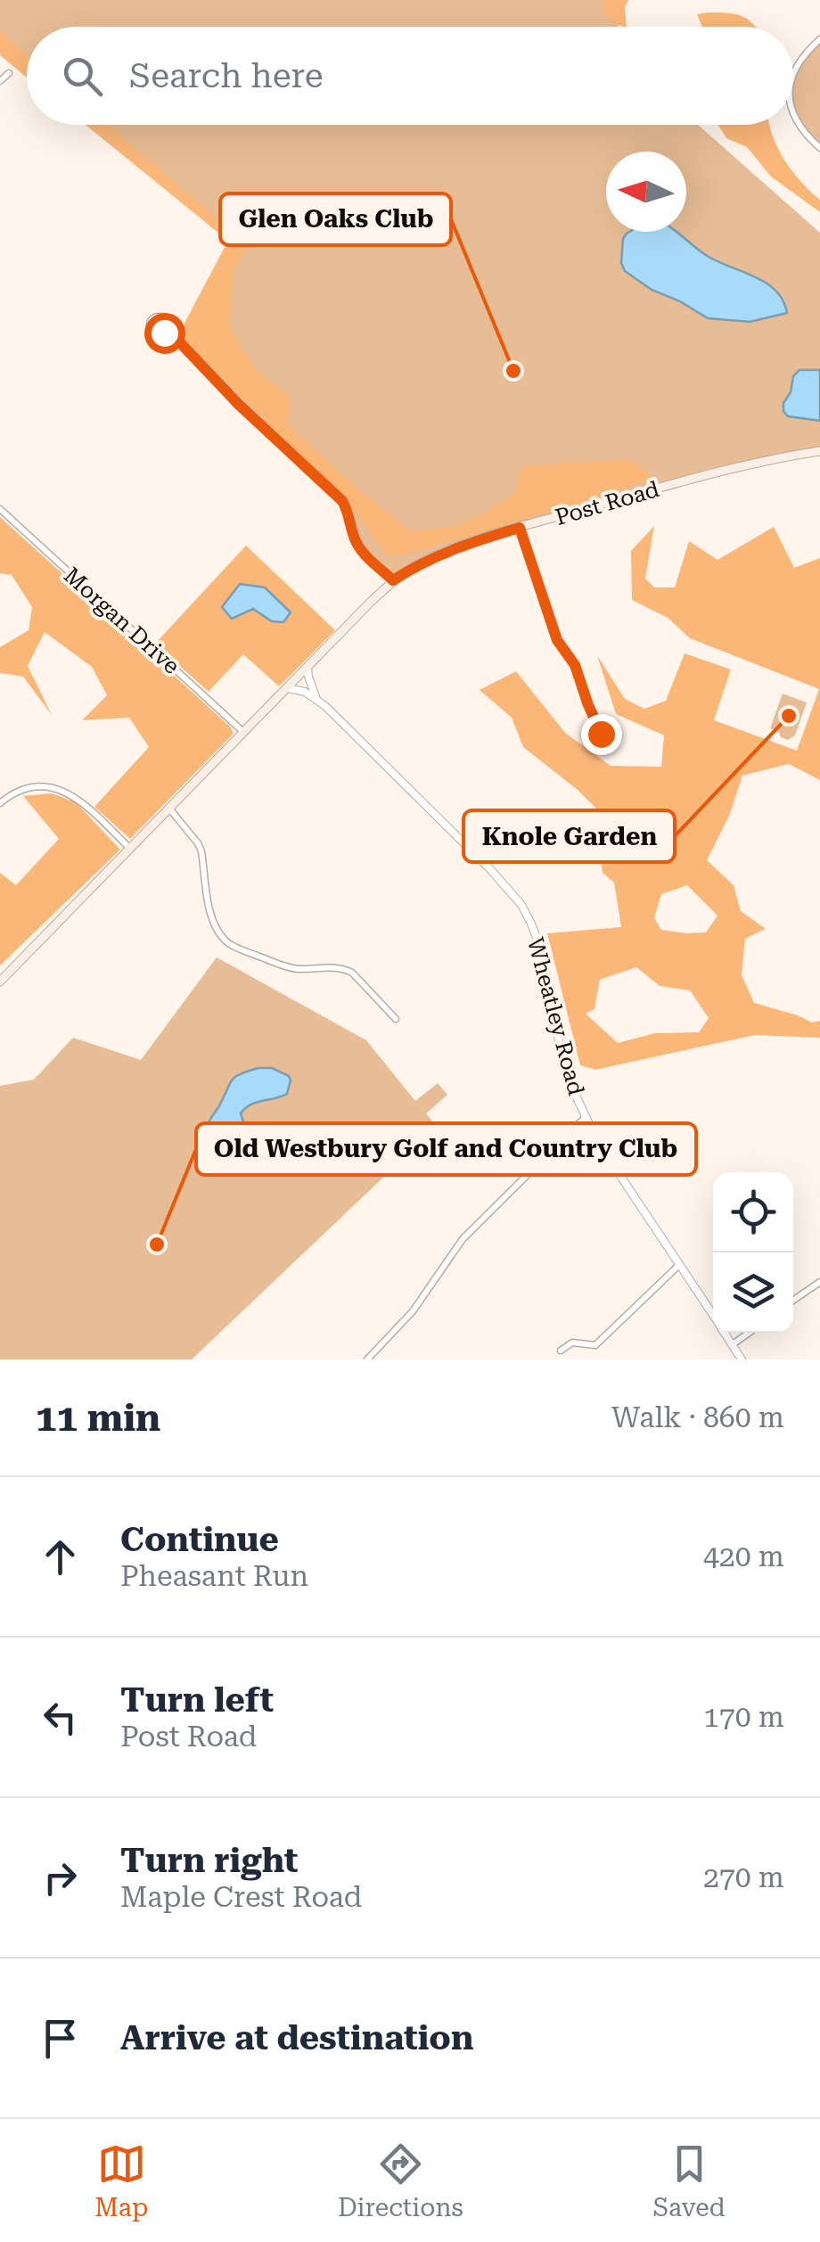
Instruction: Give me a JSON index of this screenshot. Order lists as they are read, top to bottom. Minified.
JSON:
{"streets":{"main road":["Post Road"],"street":["Morgan Drive","Wheatley Road"]},"crossings":[["Post Road","Wheatley Road"]],"places":["Glen Oaks Club","Knole Garden","Old Westbury Golf and Country Club"],"north":"left","page":{"search":"Search here","heading":["11 min","Walk · 860 m"],"list":[["Continue","Pheasant Run","420 m"],["Turn left","Post Road","170 m"],["Turn right","Maple Crest Road","270 m"],"Arrive at destination"],"nav":["Map","Directions","Saved"]}}
